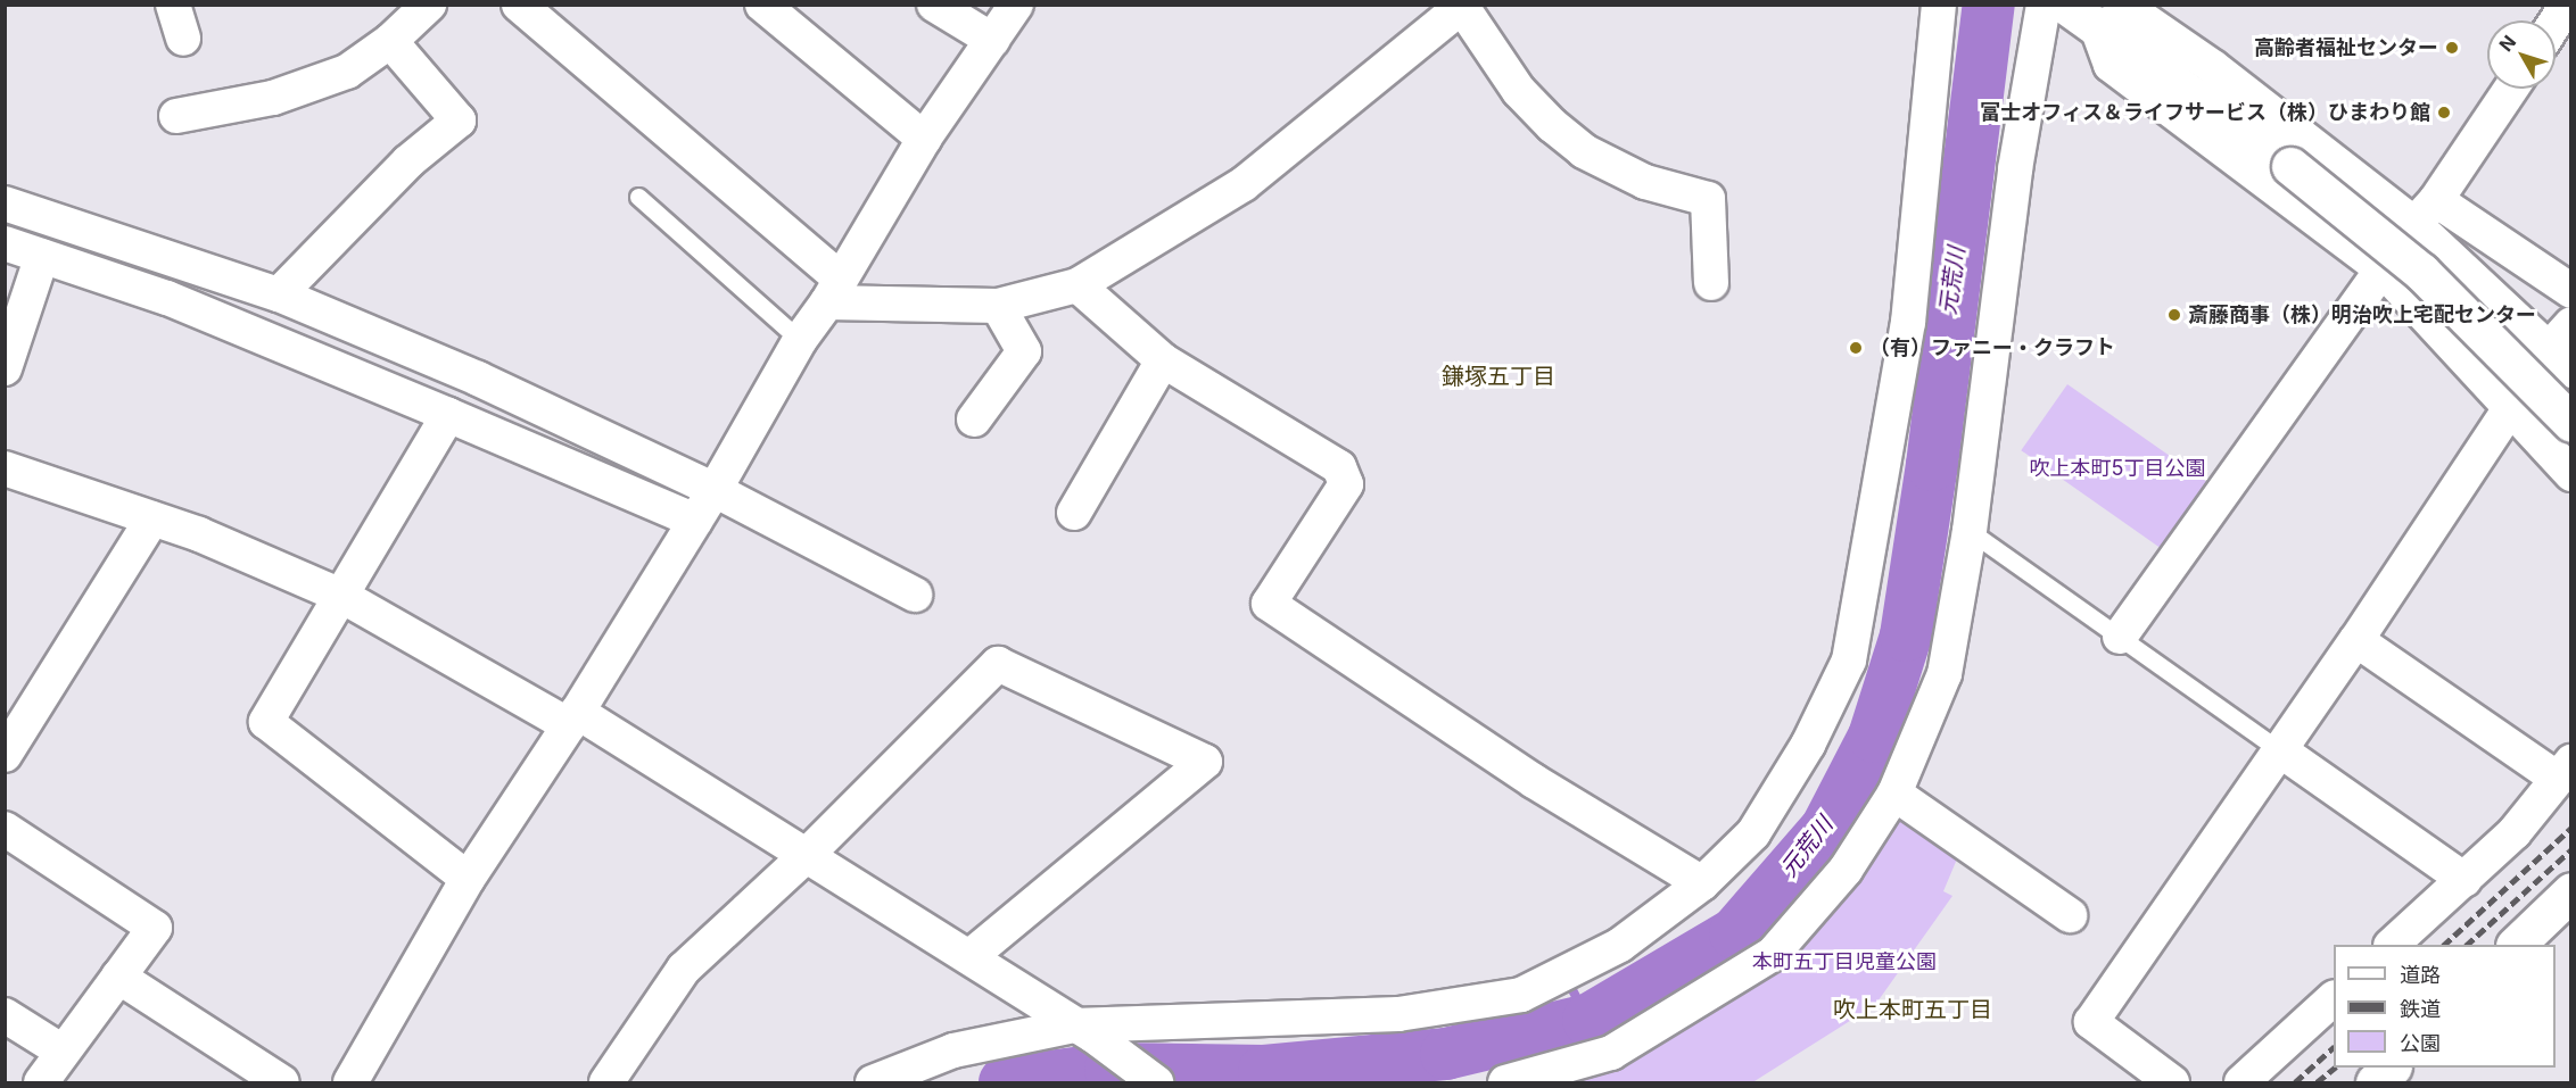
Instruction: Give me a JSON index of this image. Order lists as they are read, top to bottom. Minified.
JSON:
{"districts":["鎌塚五丁目","吹上本町五丁目"],"water":["元荒川"],"parks":["吹上本町5丁目公園","本町五丁目児童公園"],"places":["高齢者福祉センター","富士オフィス＆ライフサービス（株）ひまわり館","斎藤商事（株）明治吹上宅配センター","（有）ファニー・クラフト"],"legend":["道路","鉄道","公園"],"north":"top left"}
